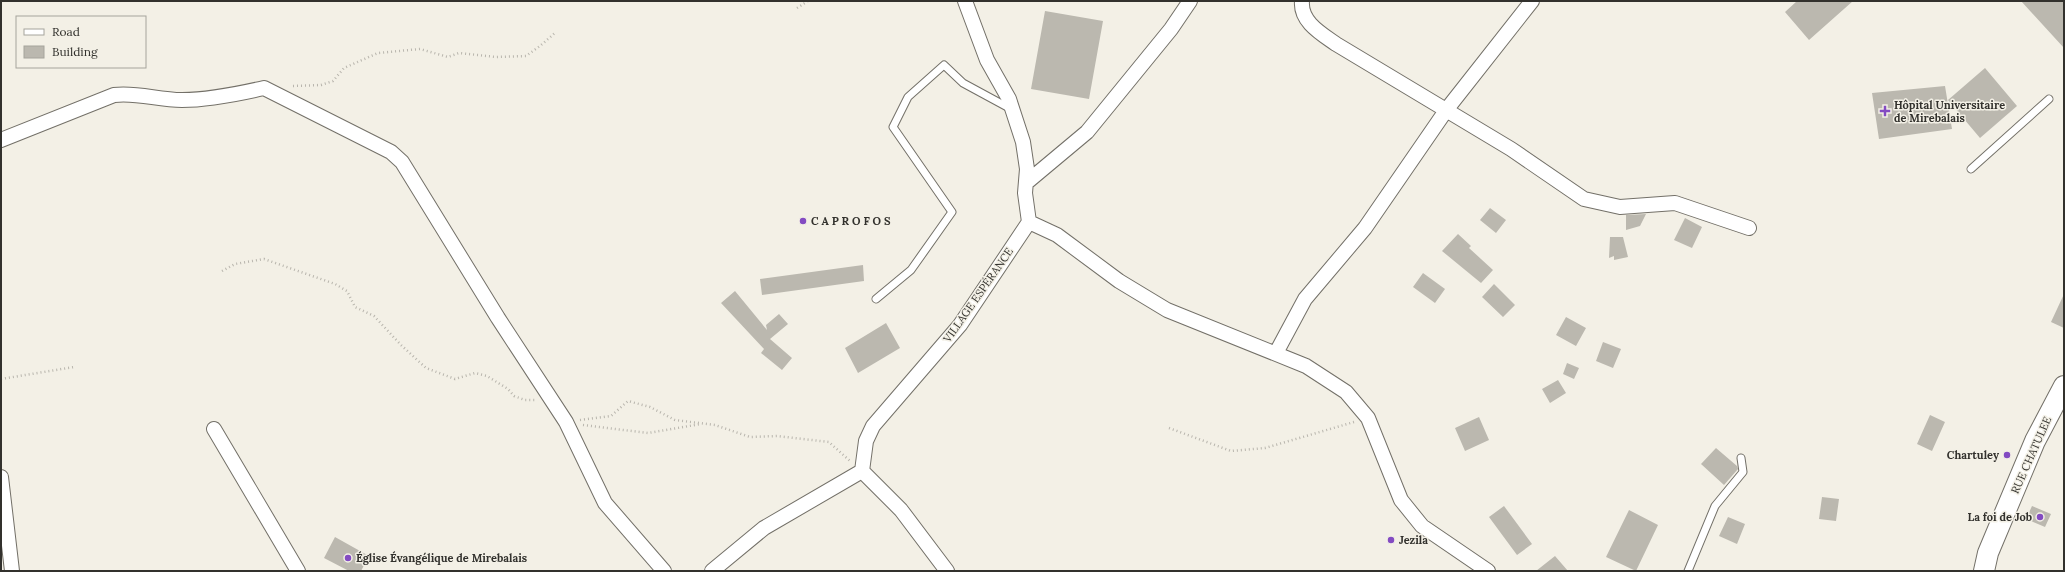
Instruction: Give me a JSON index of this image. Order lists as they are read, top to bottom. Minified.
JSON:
{"streets":{"main road":["RUE CHATULEE"],"street":["VILLAGE ESPÉRANCE"]},"places":{"health":["Hôpital Universitaire de Mirebalais"],"other":["C A P R O F O S","Chartuley","La foi de Job","Jezila","Église Évangélique de Mirebalais"]},"legend":["Road","Building"]}
